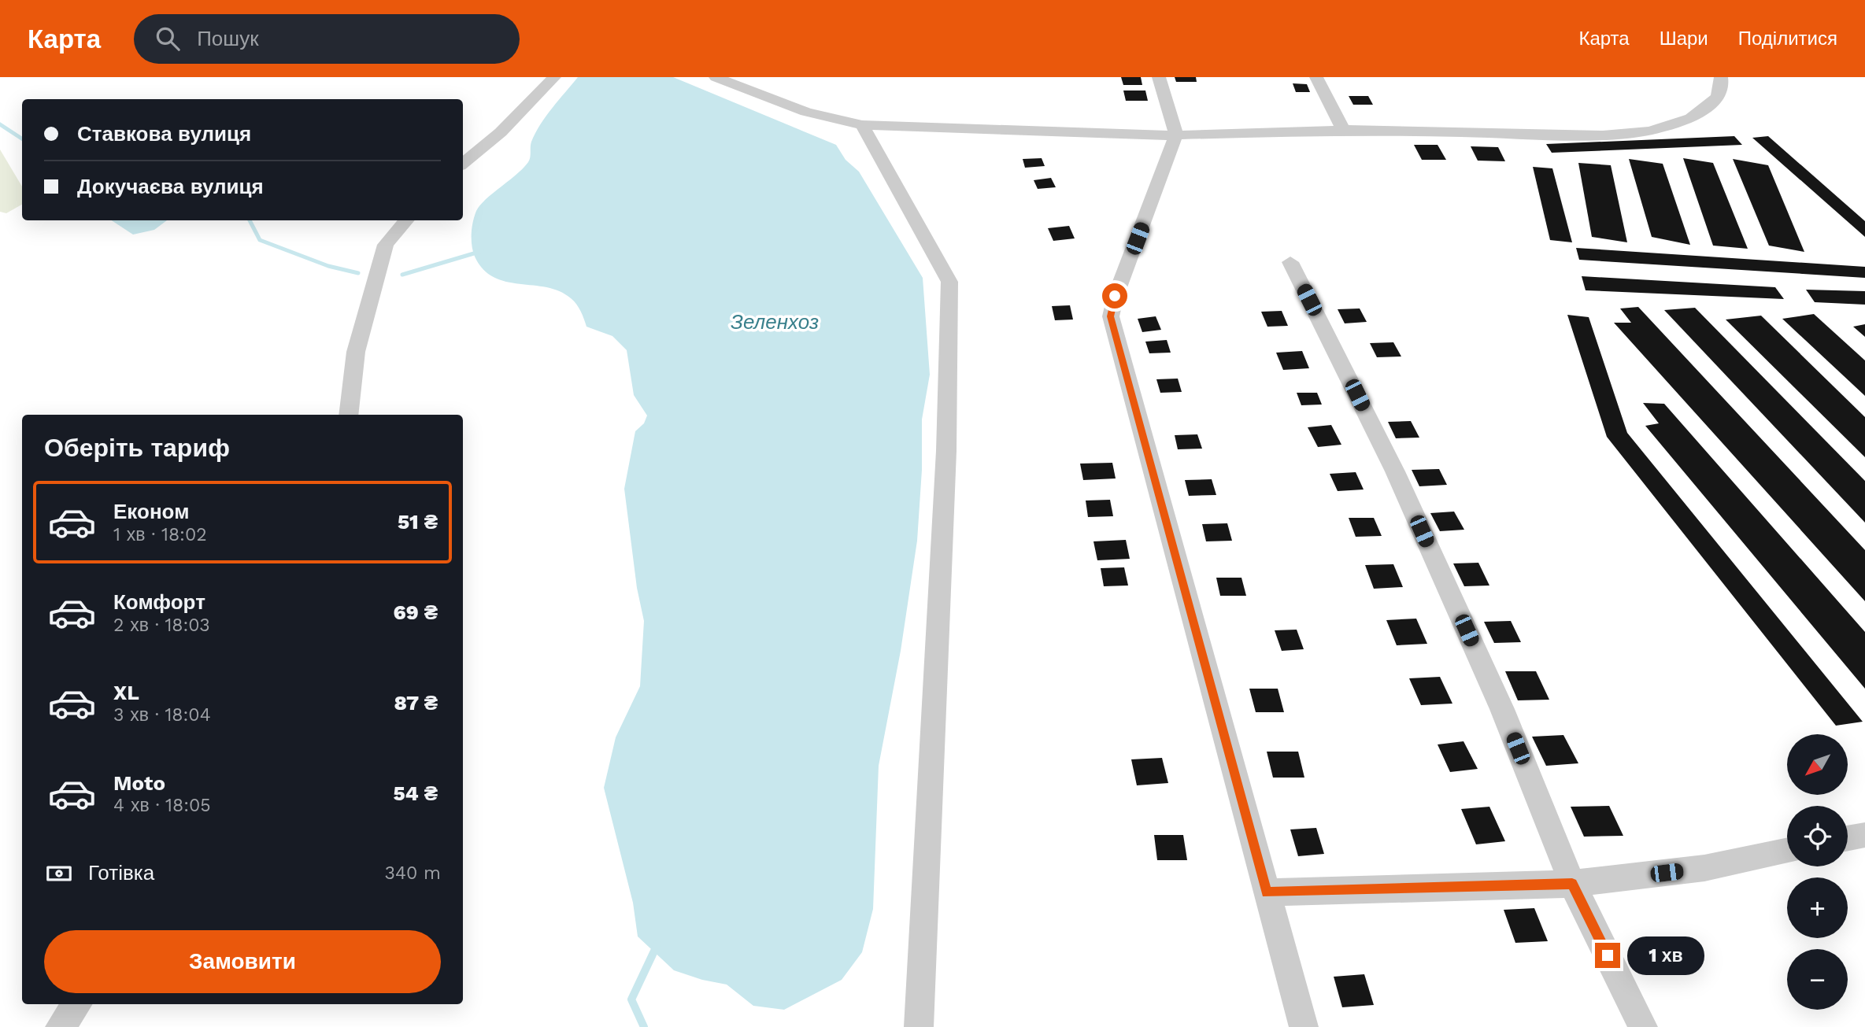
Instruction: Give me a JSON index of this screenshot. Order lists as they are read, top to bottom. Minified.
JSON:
{"water":["Зеленхоз"],"north":"bottom left","page":{"header":"Карта","search":"Пошук","nav":["Карта","Шари","Поділитися"],"banner":["Ставкова вулиця","Докучаєва вулиця"],"heading":"Оберіть тариф","list":[{"name":"Економ","note":"1 хв · 18:02","value":"51 ₴"},{"name":"Комфорт","note":"2 хв · 18:03","value":"69 ₴"},{"name":"XL","note":"3 хв · 18:04","value":"87 ₴"},{"name":"Moto","note":"4 хв · 18:05","value":"54 ₴"}],"map_buttons":["+","−"],"pay":["Готівка","340 m"],"buttons":"Замовити","bubble":"1 хв"}}
